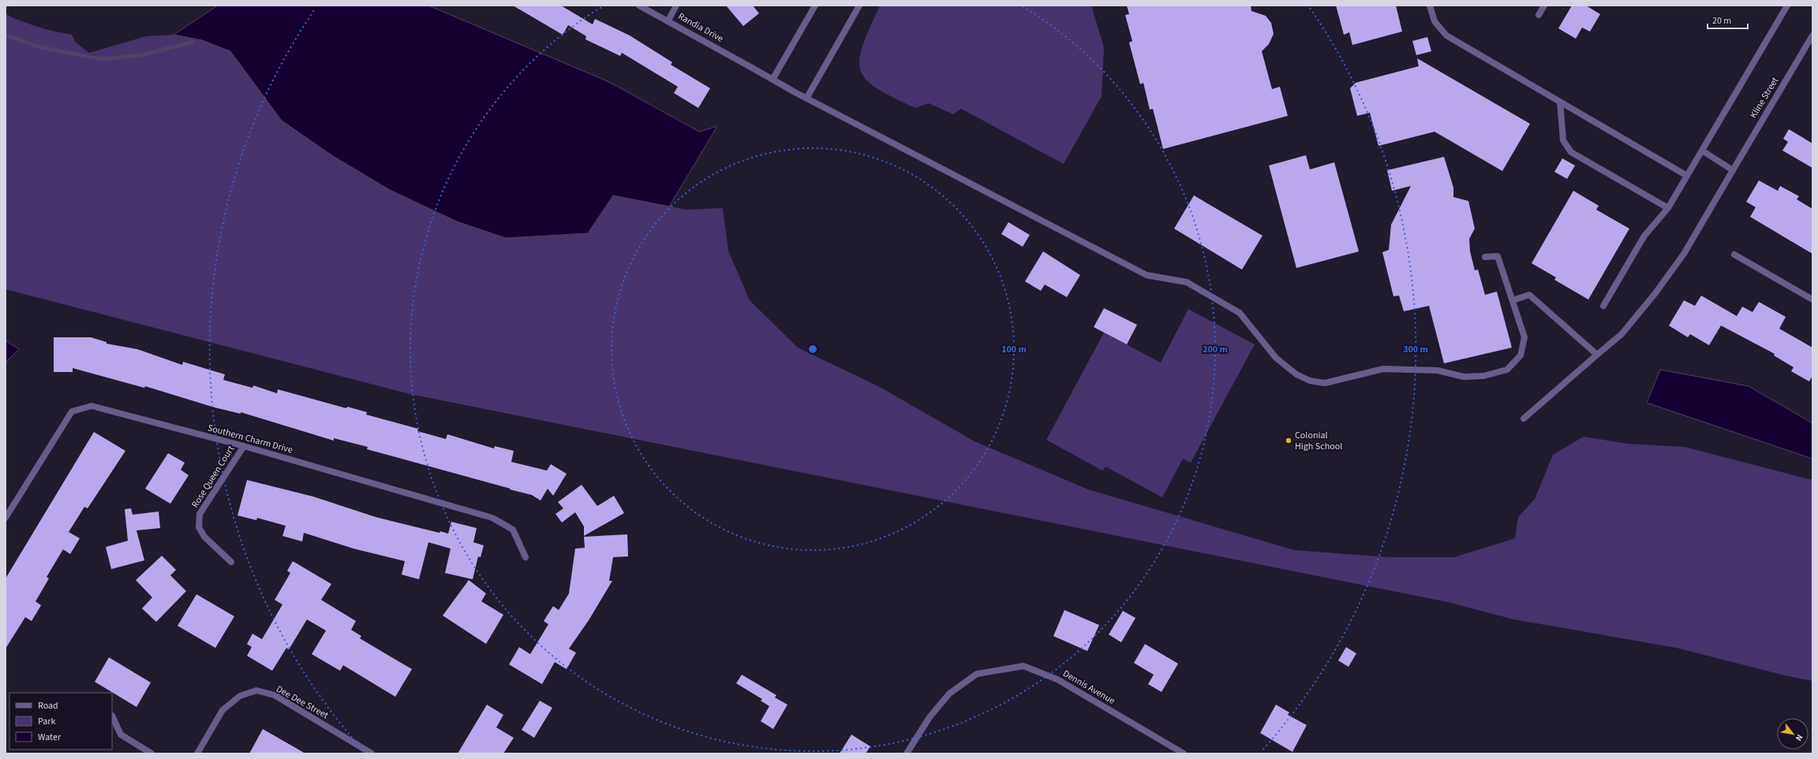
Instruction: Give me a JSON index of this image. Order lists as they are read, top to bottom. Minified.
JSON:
{"streets":{"street":["Randia Drive","Kline Street","Southern Charm Drive","Rose Queen Court","Dennis Avenue","Dee Dee Street"]},"crossings":[["Southern Charm Drive","Rose Queen Court"]],"places":["Colonial High School"],"legend":["Road","Park","Water"],"scale_bar":"20 m","north":"bottom right","rings":["100 m","200 m","300 m"]}
